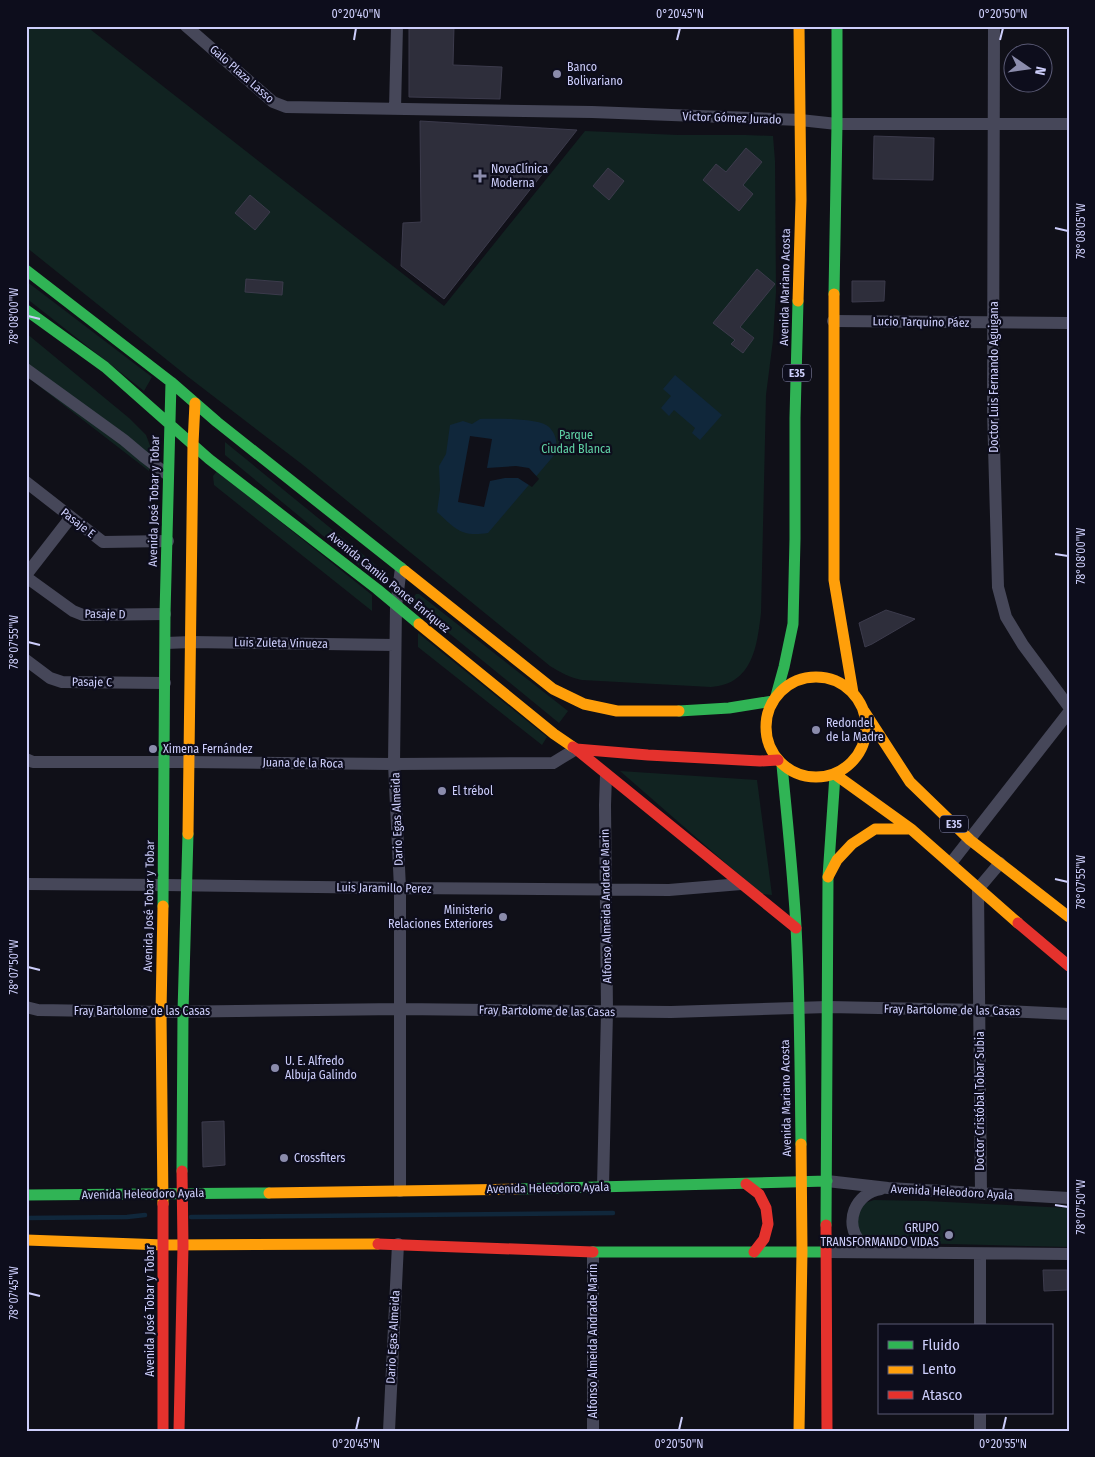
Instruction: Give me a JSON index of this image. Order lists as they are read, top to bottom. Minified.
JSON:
{"streets":{"main road":["Avenida Mariano Acosta","E35","Avenida José Tobar y Tobar","Avenida Camilo Ponce Enriquez","Avenida Heleodoro Ayala"],"street":["Galo Plaza Lasso","Victor Gómez Jurado","Lucio Tarquino Páez","Doctor Luis Fernando Aguigana","Pasaje E","Pasaje D","Luis Zuleta Vinueza","Pasaje C","Juana de la Roca","Dario Egas Almeida","Luis Jaramillo Perez","Alfonso Almeida Andrade Marin","Fray Bartolome de las Casas","Doctor Cristóbal Tobar Subia"]},"crossings":[["Galo Plaza Lasso","Victor Gómez Jurado"],["Victor Gómez Jurado","Avenida Mariano Acosta"],["Victor Gómez Jurado","E35"],["Victor Gómez Jurado","Doctor Luis Fernando Aguigana"],["Avenida Mariano Acosta","E35"],["Avenida Mariano Acosta","Avenida Camilo Ponce Enriquez"],["Avenida Mariano Acosta","Fray Bartolome de las Casas"],["Avenida Mariano Acosta","Avenida Heleodoro Ayala"],["Lucio Tarquino Páez","E35"],["Lucio Tarquino Páez","Doctor Luis Fernando Aguigana"],["E35","Avenida Camilo Ponce Enriquez"],["E35","Doctor Cristóbal Tobar Subia"],["Avenida José Tobar y Tobar","Pasaje E"],["Avenida José Tobar y Tobar","Avenida Camilo Ponce Enriquez"],["Avenida José Tobar y Tobar","Pasaje D"],["Avenida José Tobar y Tobar","Luis Zuleta Vinueza"],["Avenida José Tobar y Tobar","Pasaje C"],["Avenida José Tobar y Tobar","Juana de la Roca"],["Avenida José Tobar y Tobar","Luis Jaramillo Perez"],["Avenida José Tobar y Tobar","Fray Bartolome de las Casas"],["Avenida José Tobar y Tobar","Avenida Heleodoro Ayala"],["Avenida Camilo Ponce Enriquez","Juana de la Roca"],["Avenida Camilo Ponce Enriquez","Dario Egas Almeida"],["Luis Zuleta Vinueza","Dario Egas Almeida"],["Juana de la Roca","Dario Egas Almeida"],["Dario Egas Almeida","Luis Jaramillo Perez"],["Dario Egas Almeida","Fray Bartolome de las Casas"],["Dario Egas Almeida","Avenida Heleodoro Ayala"],["Luis Jaramillo Perez","Alfonso Almeida Andrade Marin"],["Alfonso Almeida Andrade Marin","Fray Bartolome de las Casas"],["Alfonso Almeida Andrade Marin","Avenida Heleodoro Ayala"],["Fray Bartolome de las Casas","Doctor Cristóbal Tobar Subia"],["Doctor Cristóbal Tobar Subia","Avenida Heleodoro Ayala"]],"parks":["Parque Ciudad Blanca"],"places":{"other":["Banco Bolivariano","Redondel de la Madre","Ximena Fernández","El trébol","Ministerio Relaciones Exteriores","U. E. Alfredo Albuja Galindo","Crossfiters","GRUPO TRANSFORMANDO VIDAS"],"health":["NovaClínica Moderna"]},"legend":["Fluido","Lento","Atasco"],"north":"right","coordinates":["0°20'40\"N","0°20'45\"N","0°20'50\"N","78°08'05\"W","78°08'00\"W","78°07'55\"W","78°07'50\"W","78°07'45\"W","0°20'55\"N"]}
